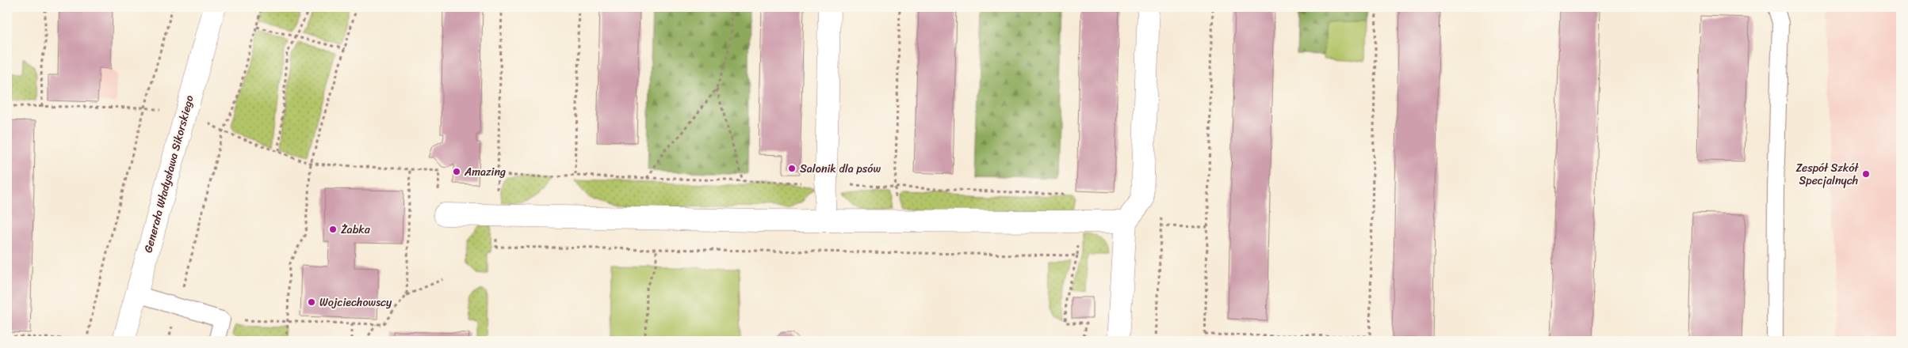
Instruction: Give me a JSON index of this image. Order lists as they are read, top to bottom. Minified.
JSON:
{"streets":{"street":["Generała Władysława Sikorskiego"]},"places":["Salonik dla psów","Amazing","Zespół Szkół Specjalnych","Żabka","Wojciechowscy"]}
